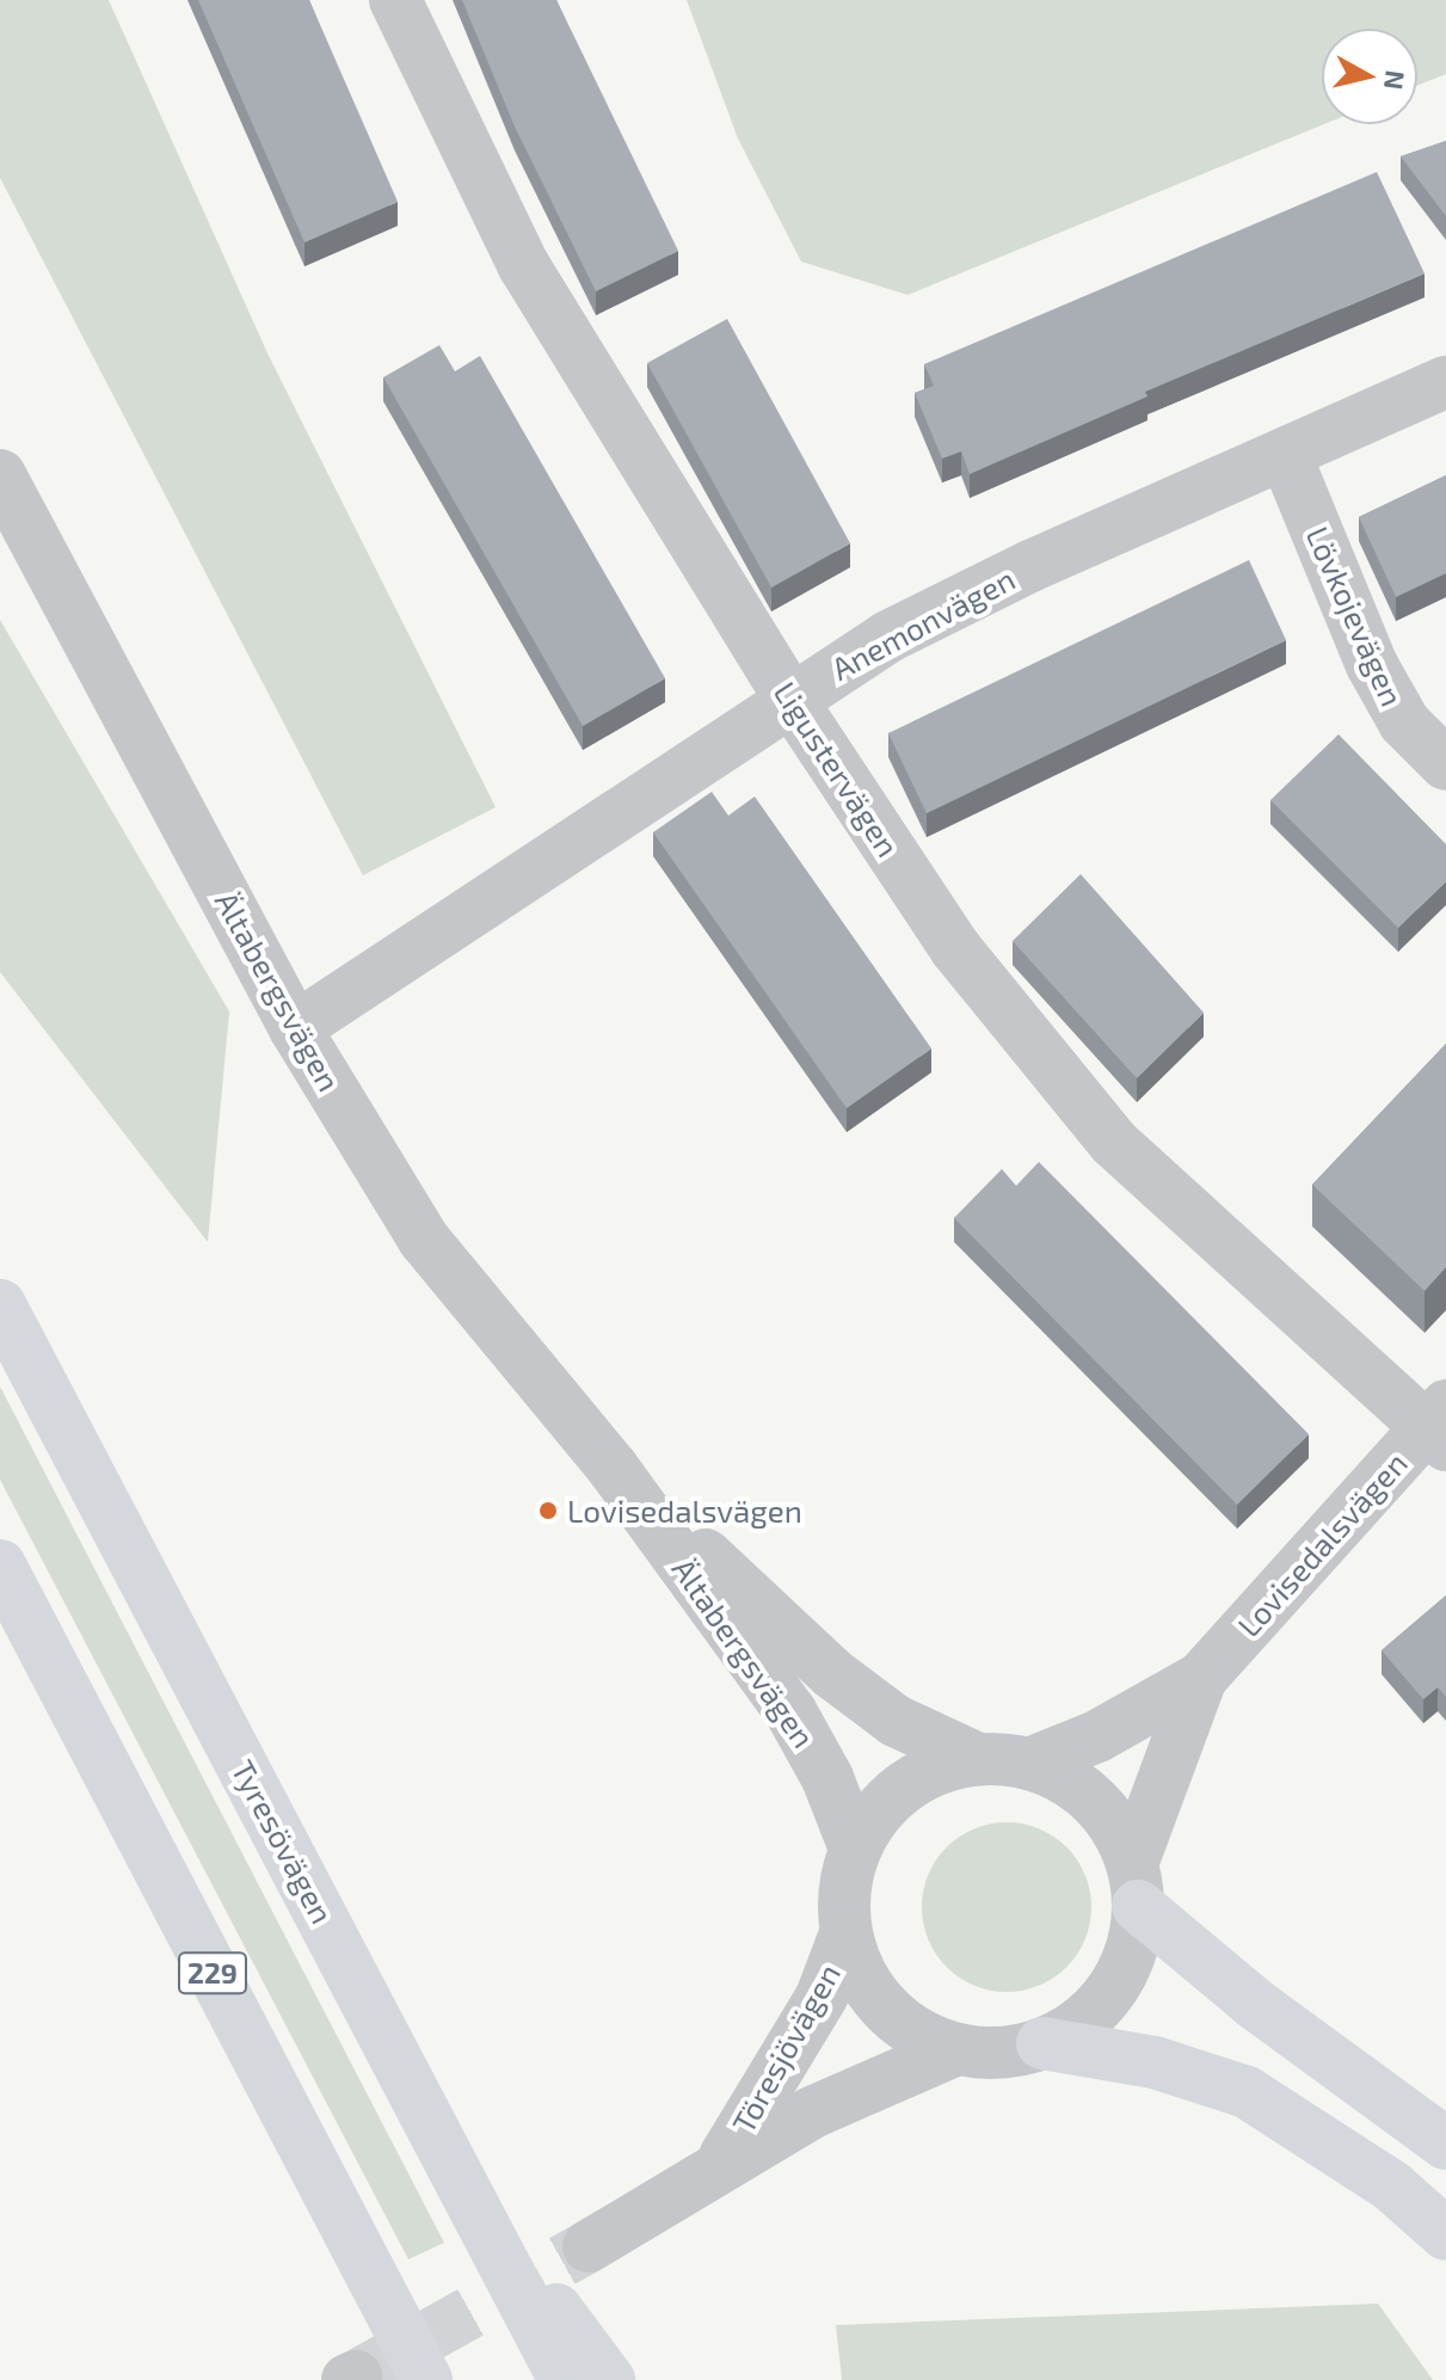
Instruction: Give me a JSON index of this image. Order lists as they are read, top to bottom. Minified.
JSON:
{"streets":{"highway":["Tyresövägen","229"],"street":["Lövkojevägen","Anemonvägen","Ligustervägen","Ältabergsvägen","Lovisedalsvägen","Töresjövägen"]},"crossings":[["Lövkojevägen","Anemonvägen"],["Anemonvägen","Ligustervägen"],["Anemonvägen","Ältabergsvägen"],["Ligustervägen","Lovisedalsvägen"],["Ältabergsvägen","Lovisedalsvägen"],["Ältabergsvägen","Töresjövägen"],["Lovisedalsvägen","Töresjövägen"]],"places":["Lovisedalsvägen"],"north":"right"}
